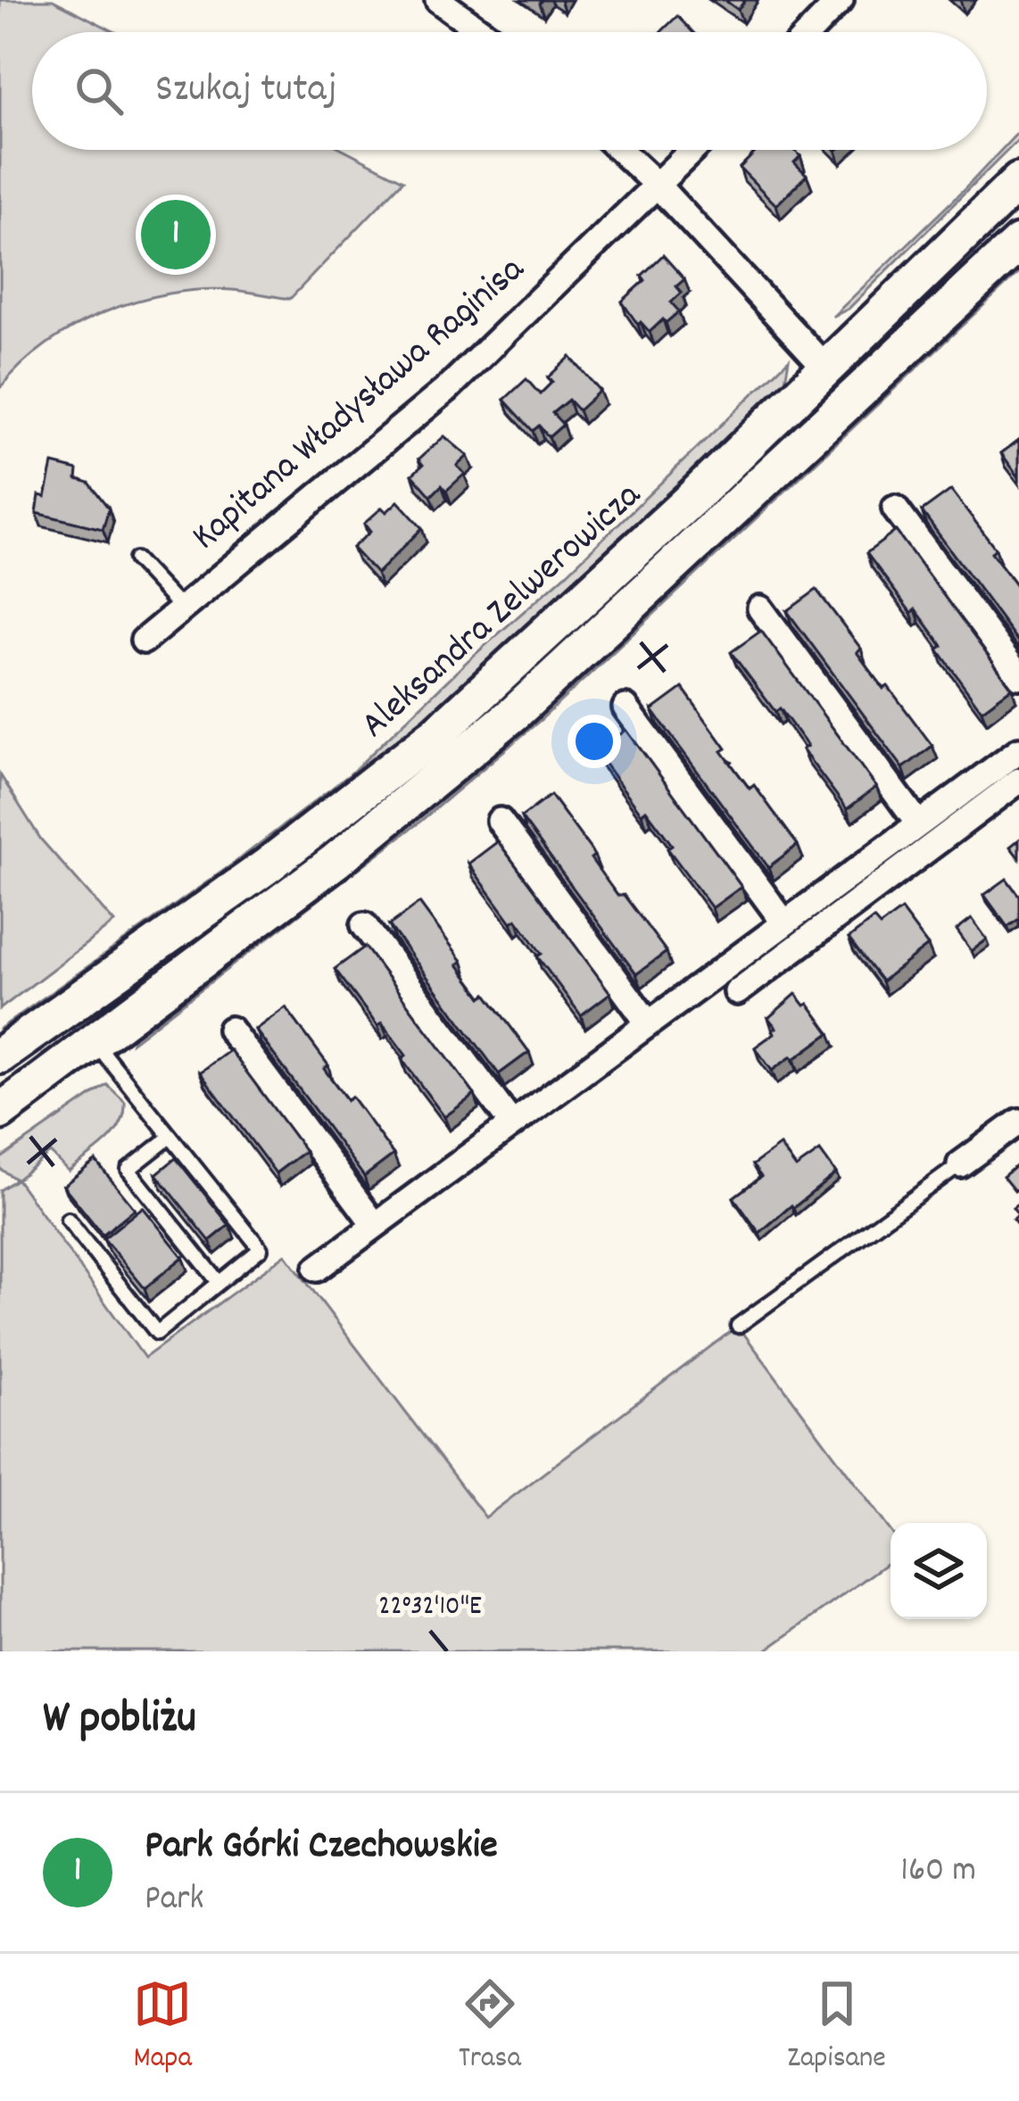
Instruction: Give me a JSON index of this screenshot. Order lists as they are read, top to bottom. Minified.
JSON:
{"streets":{"street":["Kapitana Władysława Raginisa","Aleksandra Zelwerowicza"]},"page":{"search":"Szukaj tutaj","pins":"1","heading":"W pobliżu","list":[{"mark":"1","name":"Park Górki Czechowskie","note":"Park","value":"160 m"}],"nav":["Mapa","Trasa","Zapisane"]},"coordinates":["22°32'10\"E"]}
